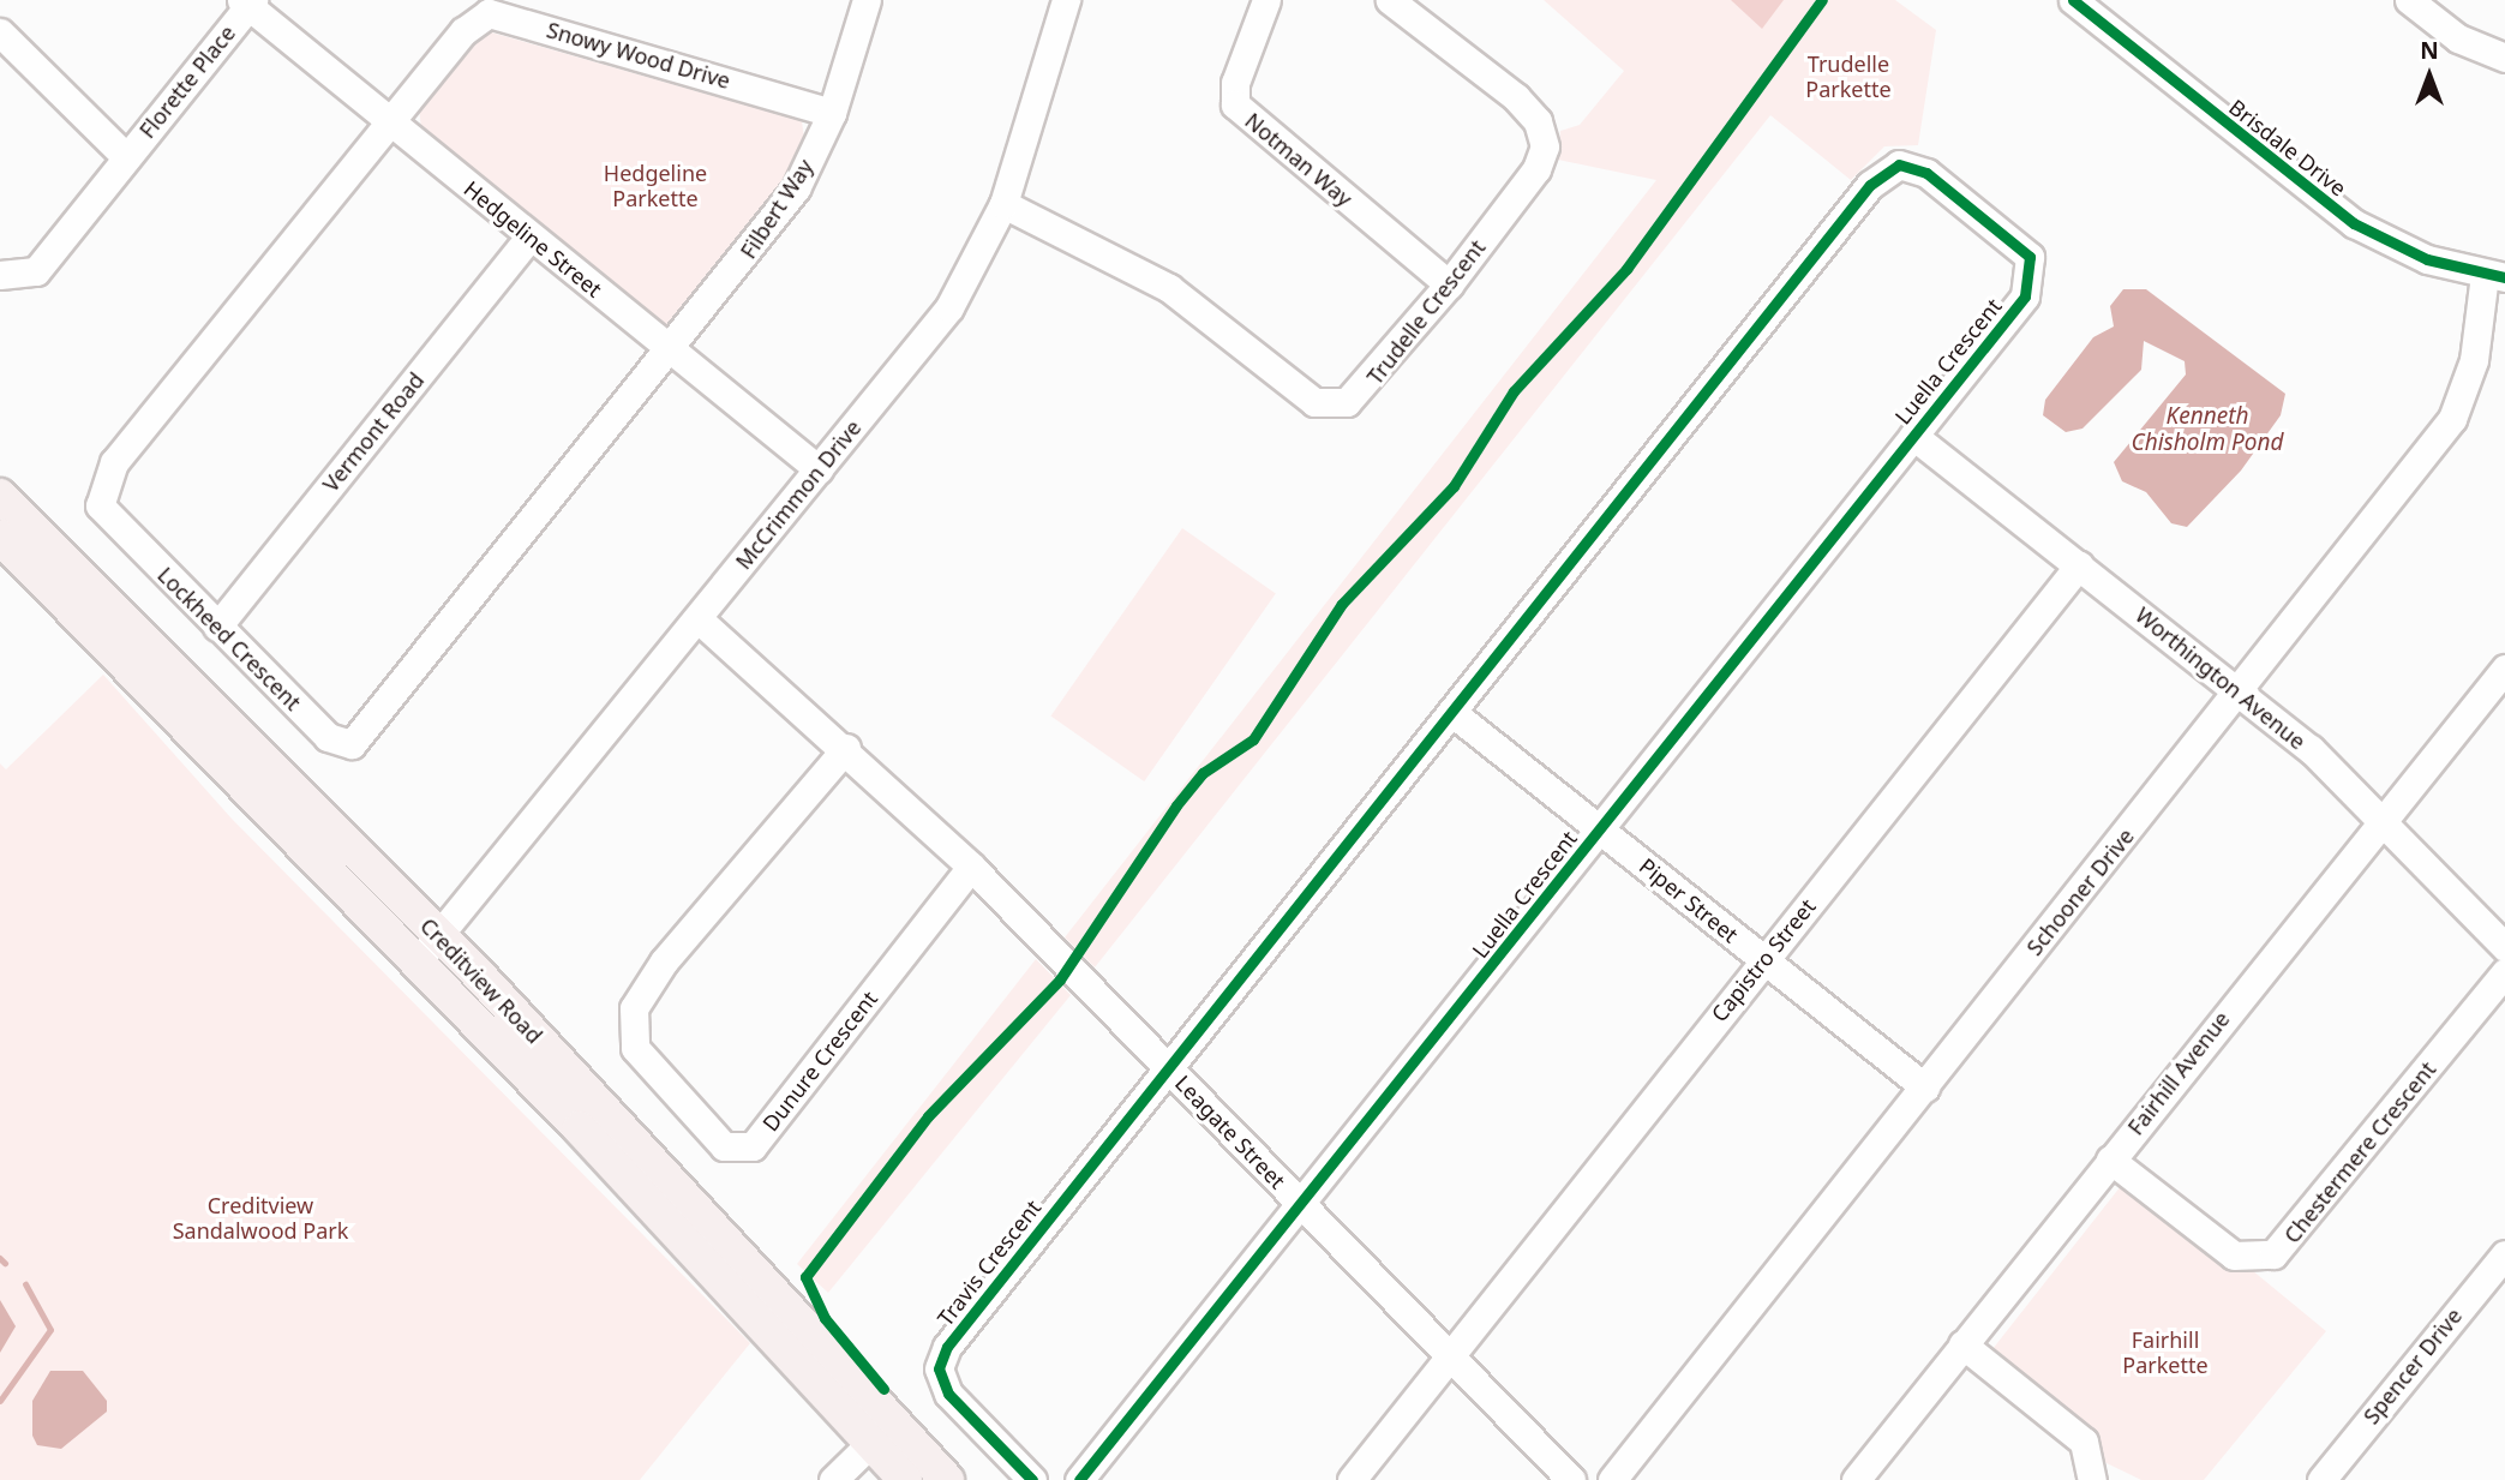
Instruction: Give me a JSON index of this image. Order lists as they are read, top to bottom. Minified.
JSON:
{"streets":{"main road":["Creditview Road"],"street":["Snowy Wood Drive","Florette Place","Brisdale Drive","Notman Way","Filbert Way","Hedgeline Street","Trudelle Crescent","Luella Crescent","Vermont Road","McCrimmon Drive","Lockheed Crescent","Worthington Avenue","Schooner Drive","Piper Street","Capistro Street","Dunure Crescent","Fairhill Avenue","Leagate Street","Chestermere Crescent","Travis Crescent","Spencer Drive"]},"crossings":[["Snowy Wood Drive","Filbert Way"],["Snowy Wood Drive","Hedgeline Street"],["Snowy Wood Drive","Lockheed Crescent"],["Florette Place","Hedgeline Street"],["Brisdale Drive","Schooner Drive"],["Notman Way","Trudelle Crescent"],["Filbert Way","Hedgeline Street"],["Filbert Way","Lockheed Crescent"],["Hedgeline Street","Vermont Road"],["Hedgeline Street","McCrimmon Drive"],["Hedgeline Street","Lockheed Crescent"],["Trudelle Crescent","McCrimmon Drive"],["Luella Crescent","Worthington Avenue"],["Luella Crescent","Piper Street"],["Luella Crescent","Leagate Street"],["Luella Crescent","Travis Crescent"],["Vermont Road","Lockheed Crescent"],["McCrimmon Drive","Creditview Road"],["McCrimmon Drive","Leagate Street"],["Worthington Avenue","Schooner Drive"],["Worthington Avenue","Capistro Street"],["Worthington Avenue","Fairhill Avenue"],["Schooner Drive","Piper Street"],["Piper Street","Capistro Street"],["Capistro Street","Leagate Street"],["Dunure Crescent","Leagate Street"],["Fairhill Avenue","Chestermere Crescent"],["Leagate Street","Travis Crescent"]],"water":["Kenneth Chisholm Pond"],"parks":["Trudelle Parkette","Hedgeline Parkette","Creditview Sandalwood Park","Fairhill Parkette"],"north":"top"}
